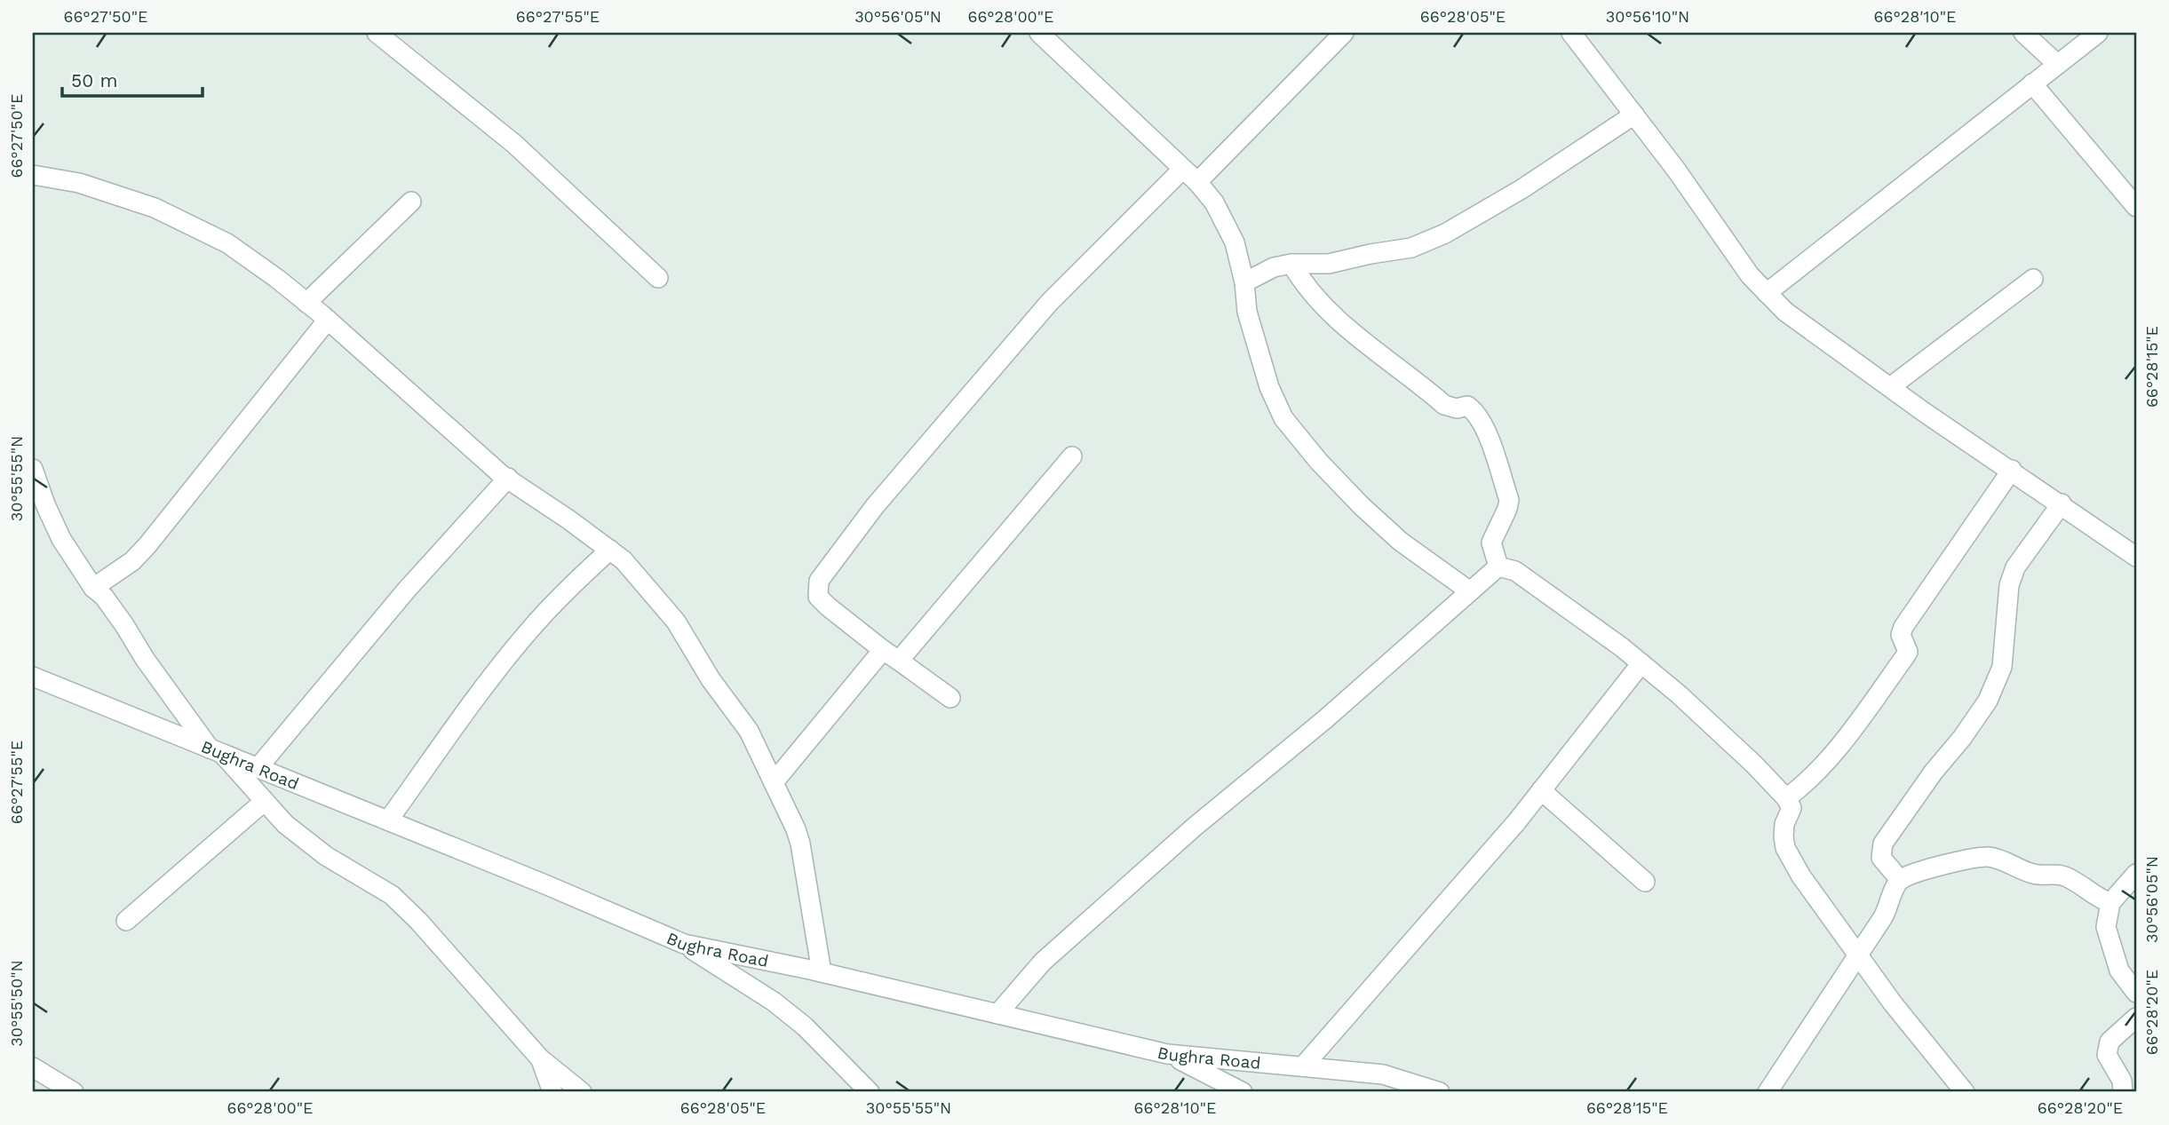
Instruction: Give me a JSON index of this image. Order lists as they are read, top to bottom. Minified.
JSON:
{"streets":{"street":["Bughra Road"]},"scale_bar":"50 m","coordinates":["66°27'50\"E","66°27'55\"E","30°56'05\"N","66°28'00\"E","66°28'05\"E","30°56'10\"N","66°28'10\"E","66°28'15\"E","30°55'55\"N","30°55'50\"N","66°28'20\"E"]}
